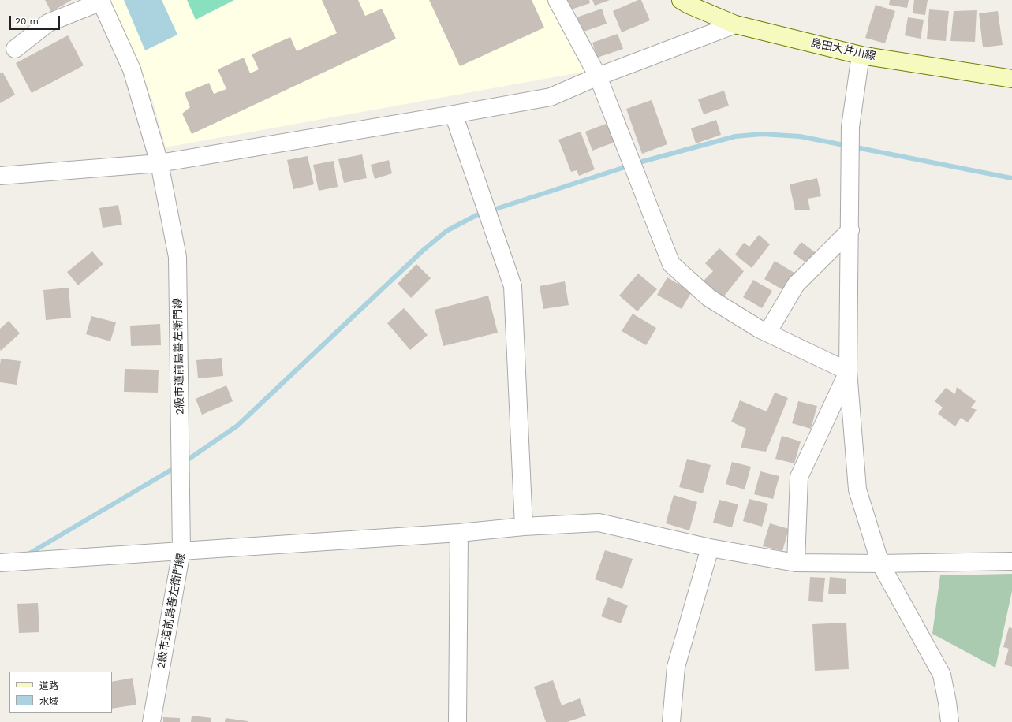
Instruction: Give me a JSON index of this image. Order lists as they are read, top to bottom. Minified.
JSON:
{"streets":{"main road":["島田大井川線"],"street":["2級市道前島善左衛門線"]},"legend":["道路","水域"],"scale_bar":"20 m"}
